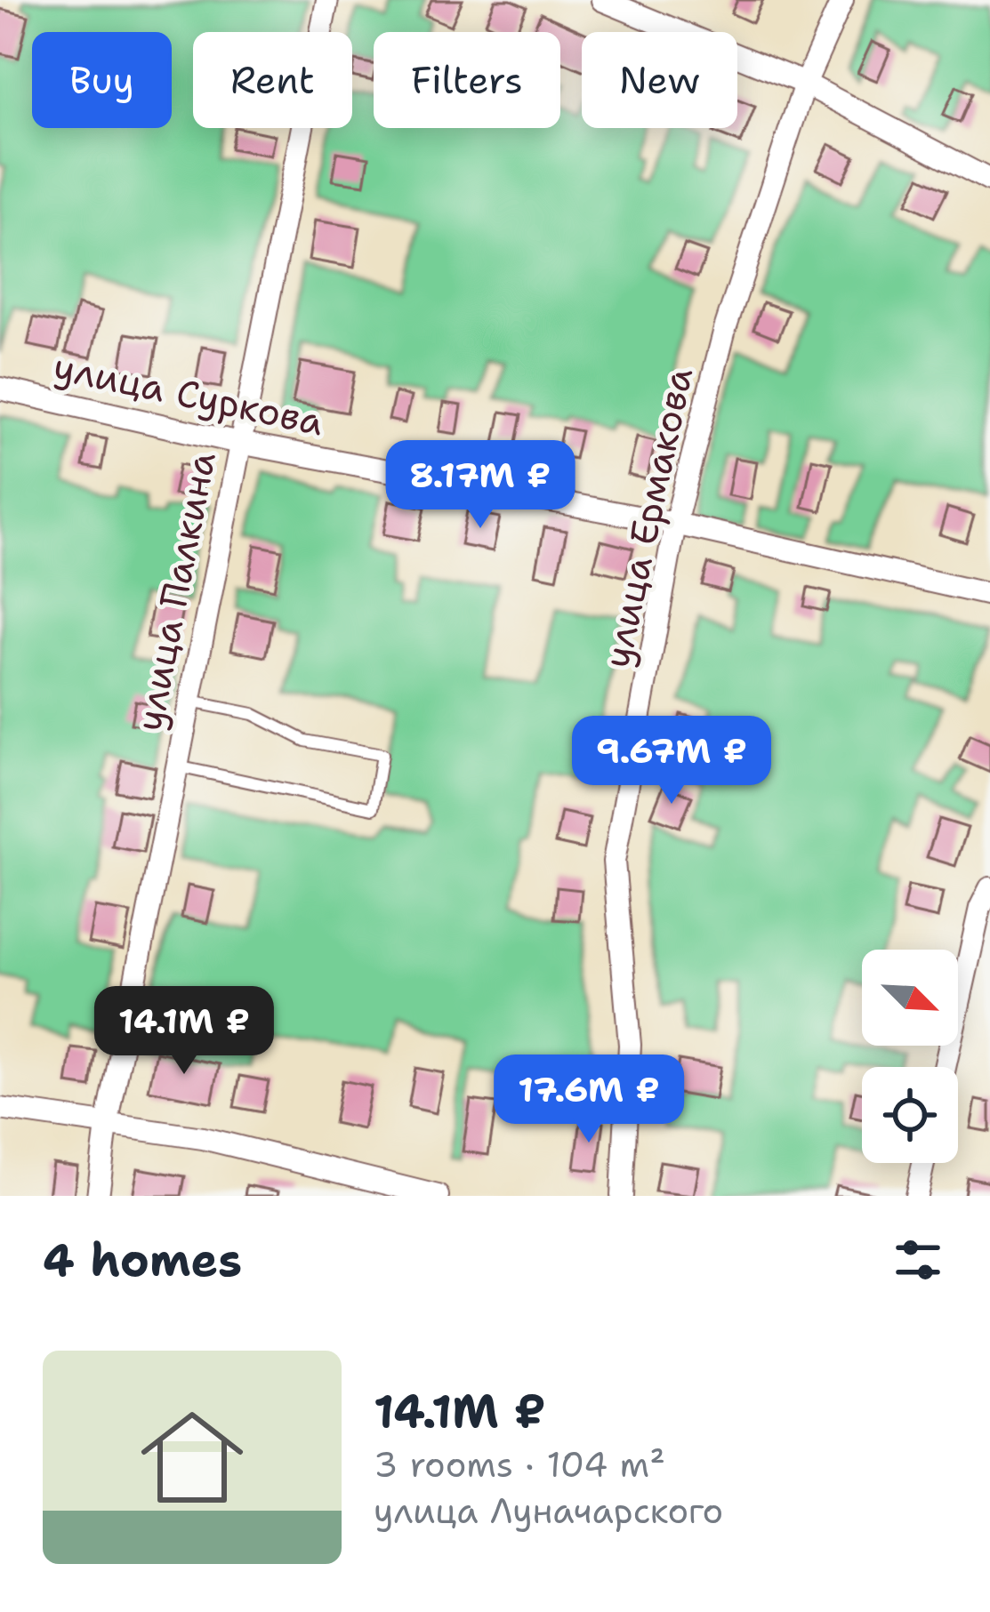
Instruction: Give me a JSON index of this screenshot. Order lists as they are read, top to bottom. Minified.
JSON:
{"streets":{"street":["улица Суркова","улица Ермакова","улица Палкина"]},"crossings":[["улица Суркова","улица Ермакова"],["улица Суркова","улица Палкина"]],"north":"bottom right","page":{"chip":["Buy","Rent","Filters","New"],"price":["8.17M ₽","9.67M ₽","14.1M ₽","17.6M ₽"],"heading":"4 homes","list":[{"name":"14.1M ₽","note":"3 rooms · 104 m² · улица Луначарского"}]}}
